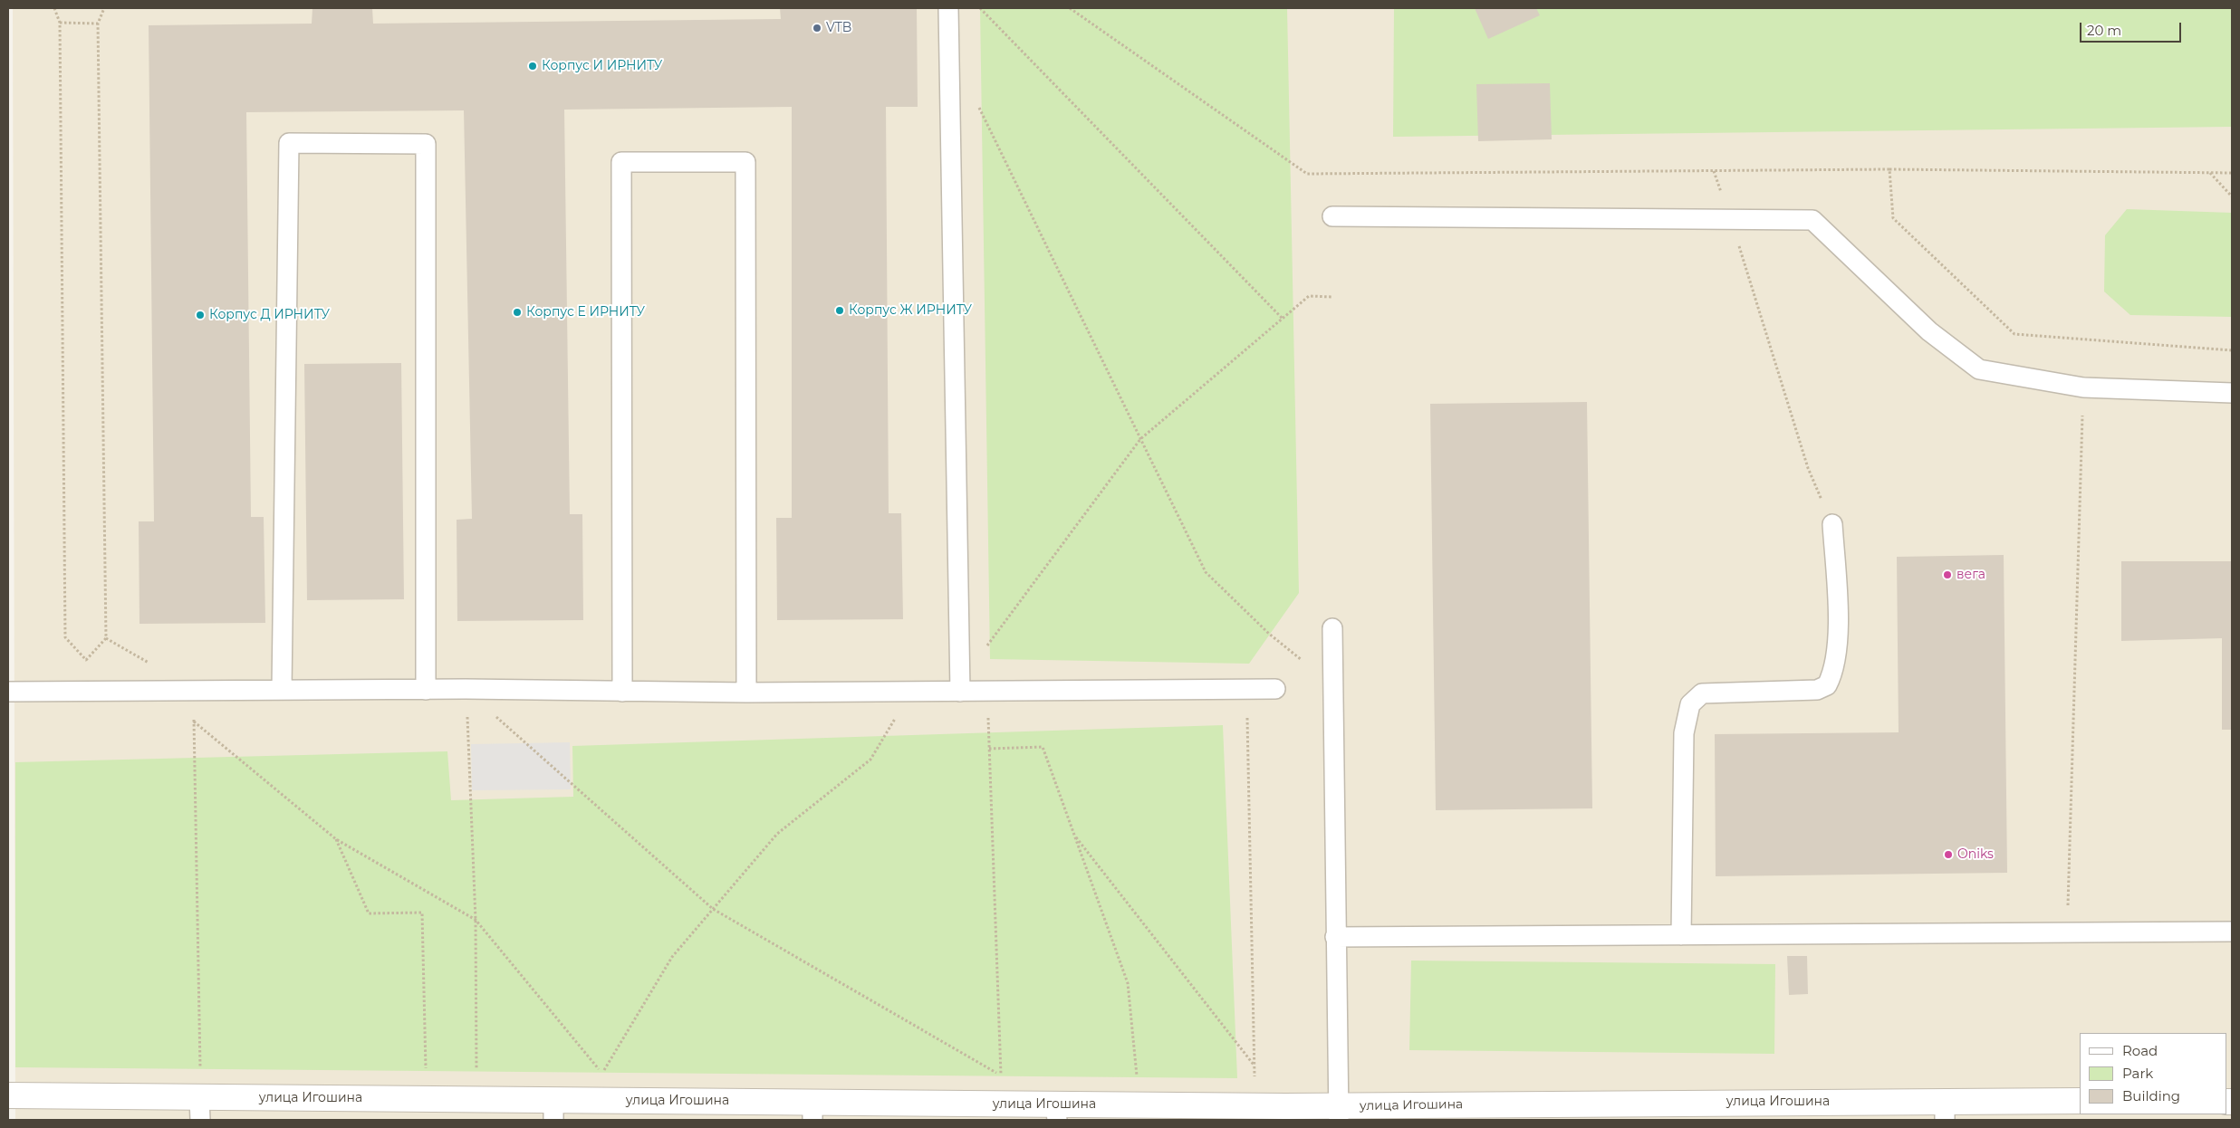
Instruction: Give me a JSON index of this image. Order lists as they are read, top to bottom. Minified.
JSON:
{"streets":{"street":["улица Игошина"]},"places":["VTB","Корпус И ИРНИТУ","Корпус Ж ИРНИТУ","Корпус Е ИРНИТУ","Корпус Д ИРНИТУ","вега","Oniks"],"legend":["Road","Park","Building"],"scale_bar":"20 m"}
